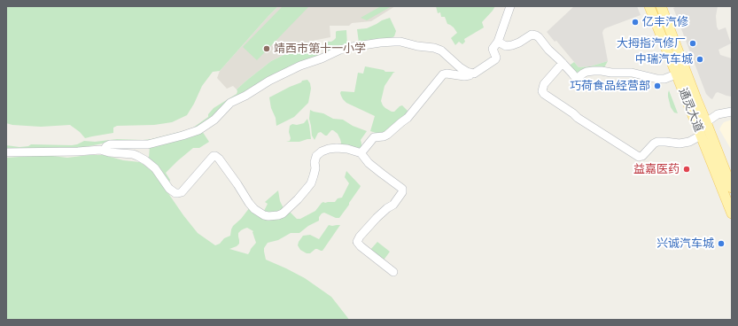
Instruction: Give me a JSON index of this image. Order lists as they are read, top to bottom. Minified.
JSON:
{"streets":{"main road":["通灵大道"]},"places":["亿丰汽修","大拇指汽修厂","靖西市第十一小学","中瑞汽车城","巧荷食品经营部","益嘉医药","兴诚汽车城"]}
